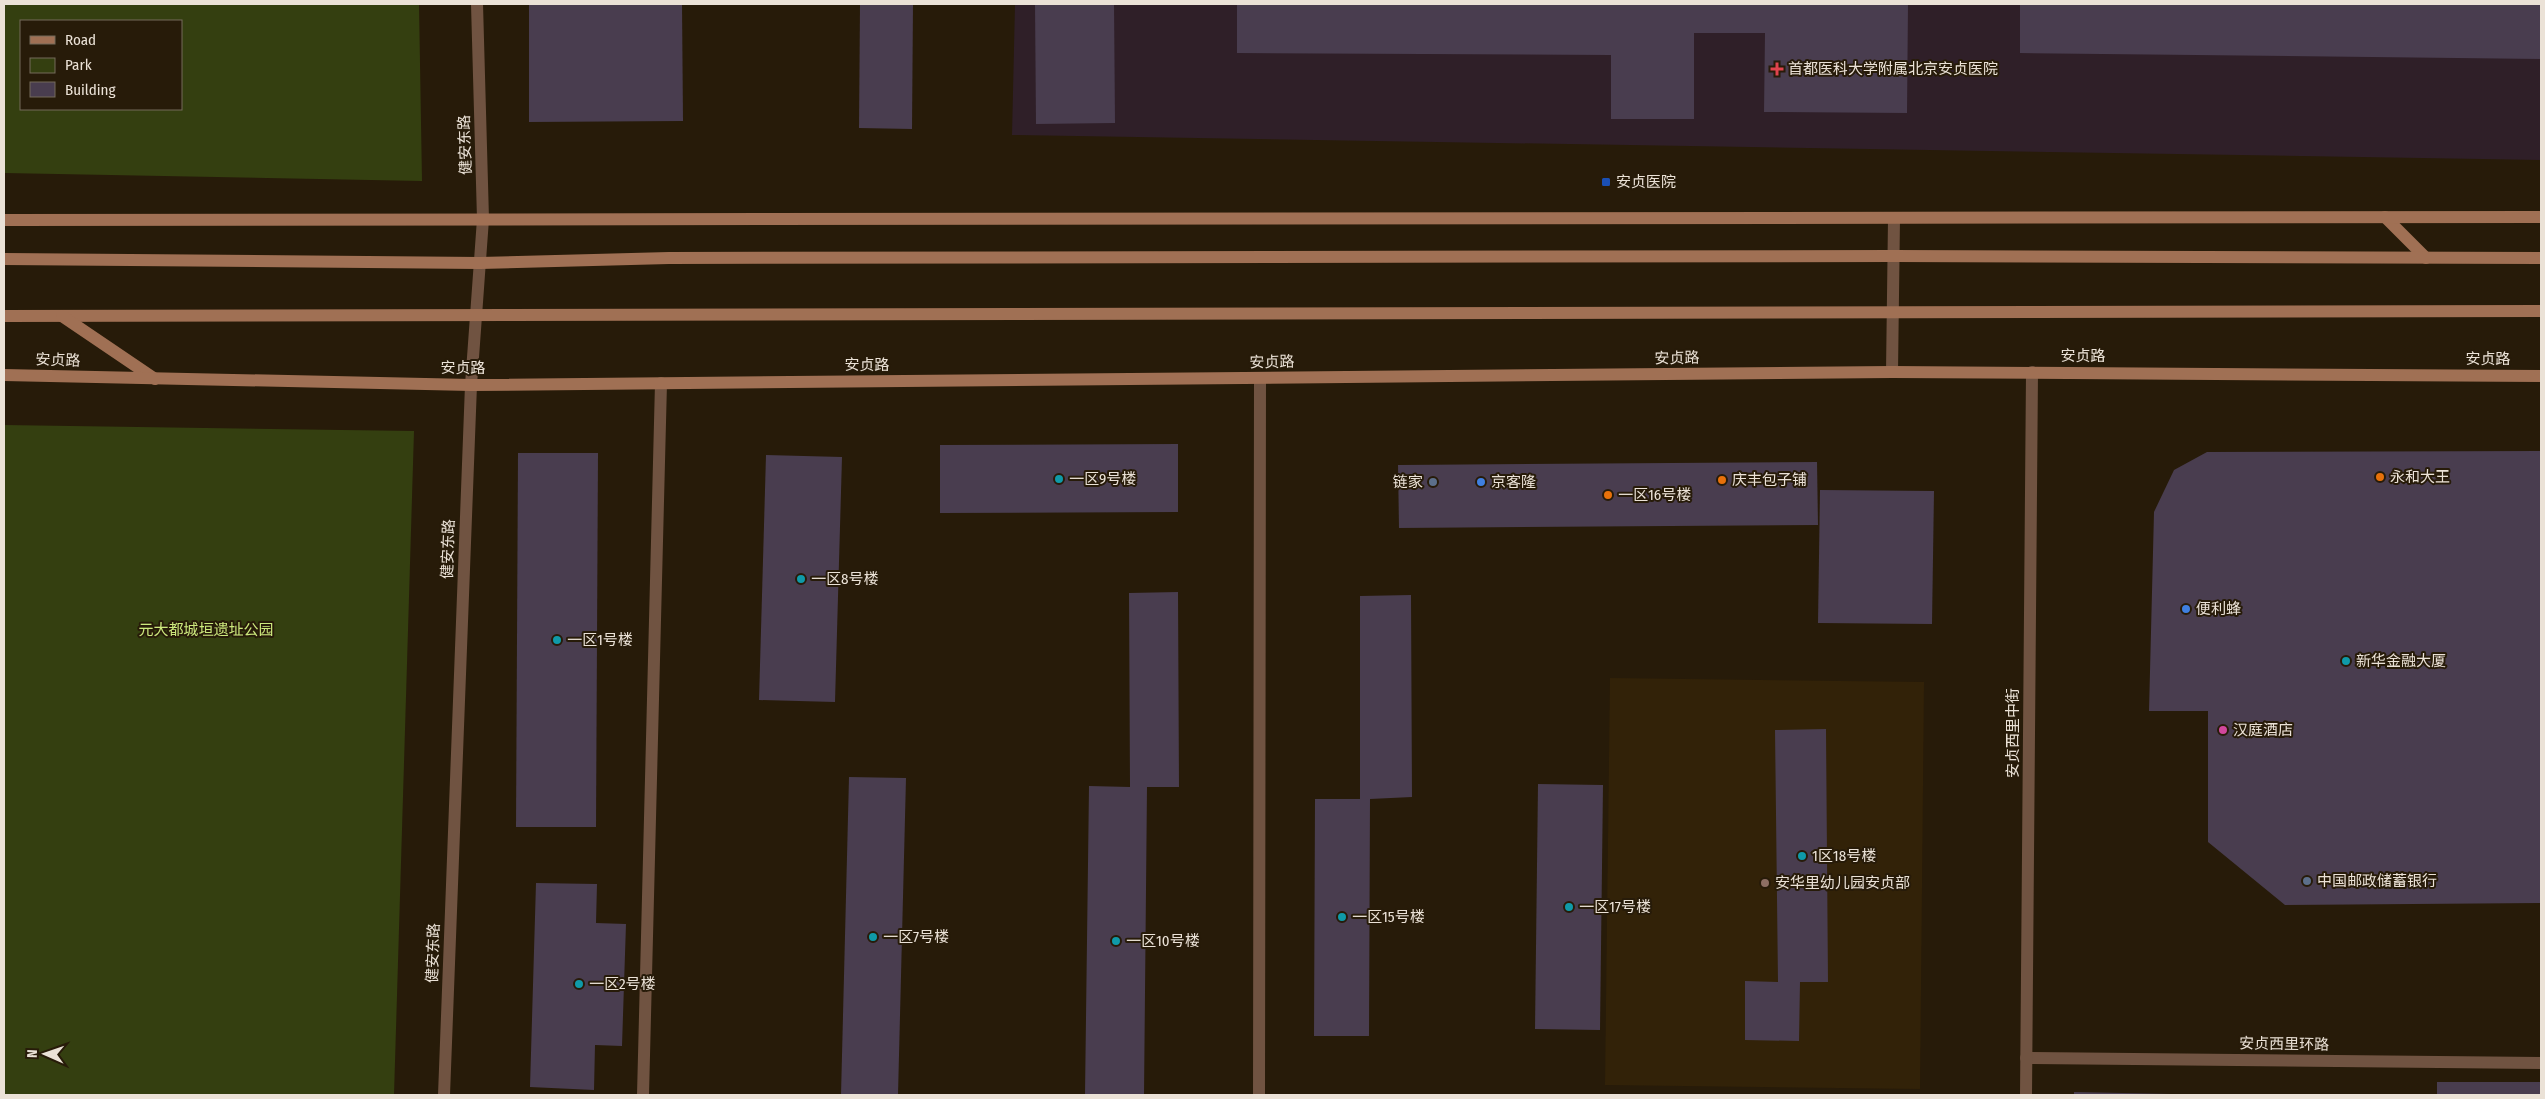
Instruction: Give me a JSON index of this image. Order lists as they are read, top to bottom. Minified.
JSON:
{"streets":{"street":["健安东路","安贞路","安贞西里中街","安贞西里环路"]},"crossings":[["健安东路","安贞路"],["安贞路","安贞西里中街"],["安贞西里中街","安贞西里环路"]],"parks":["元大都城垣遗址公园"],"places":{"health":["首都医科大学附属北京安贞医院"],"transit":["安贞医院"],"other":["永和大王","一区9号楼","庆丰包子铺","链家","京客隆","一区16号楼","一区8号楼","便利蜂","一区1号楼","新华金融大厦","汉庭酒店","1区18号楼","中国邮政储蓄银行","安华里幼儿园安贞部","一区17号楼","一区15号楼","一区7号楼","一区10号楼","一区2号楼"]},"legend":["Road","Park","Building"],"north":"left"}
